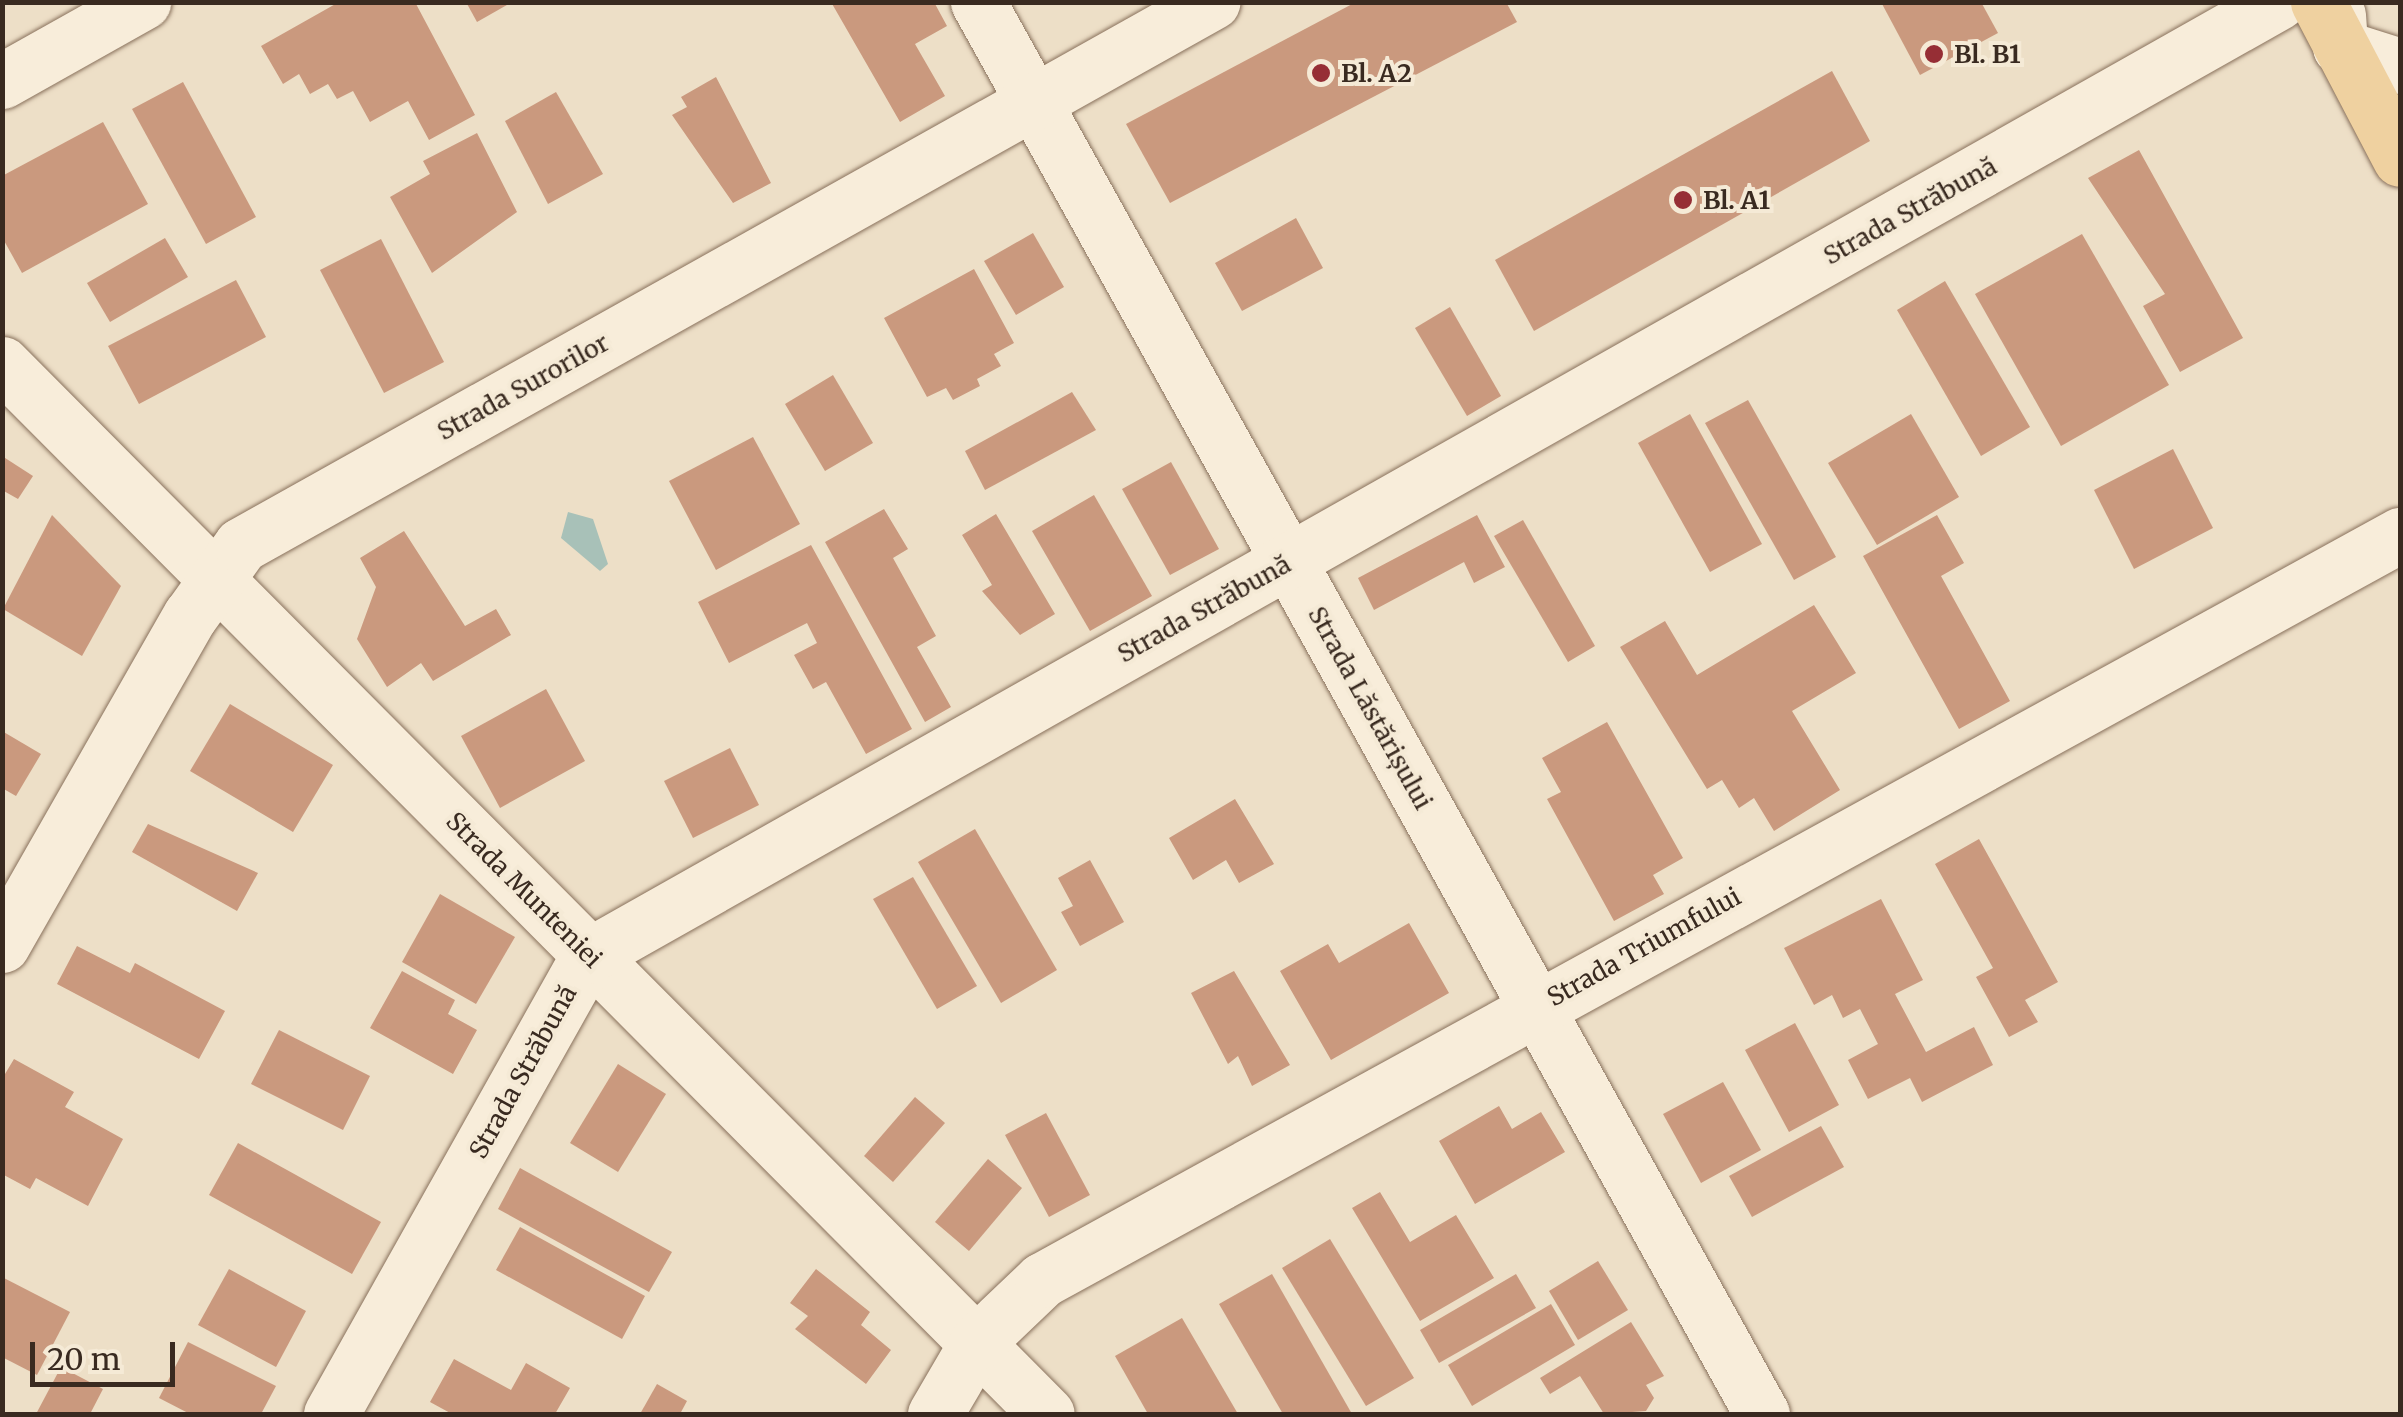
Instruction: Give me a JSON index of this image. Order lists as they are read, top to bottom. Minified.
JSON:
{"streets":{"street":["Strada Străbună","Strada Surorilor","Strada Lăstărișului","Strada Munteniei","Strada Triumfului"]},"crossings":[["Strada Străbună","Strada Lăstărișului"],["Strada Străbună","Strada Munteniei"],["Strada Surorilor","Strada Lăstărișului"],["Strada Surorilor","Strada Munteniei"],["Strada Lăstărișului","Strada Triumfului"],["Strada Munteniei","Strada Triumfului"]],"places":["Bl. B1","Bl. A2","Bl. A1"],"scale_bar":"20 m"}
